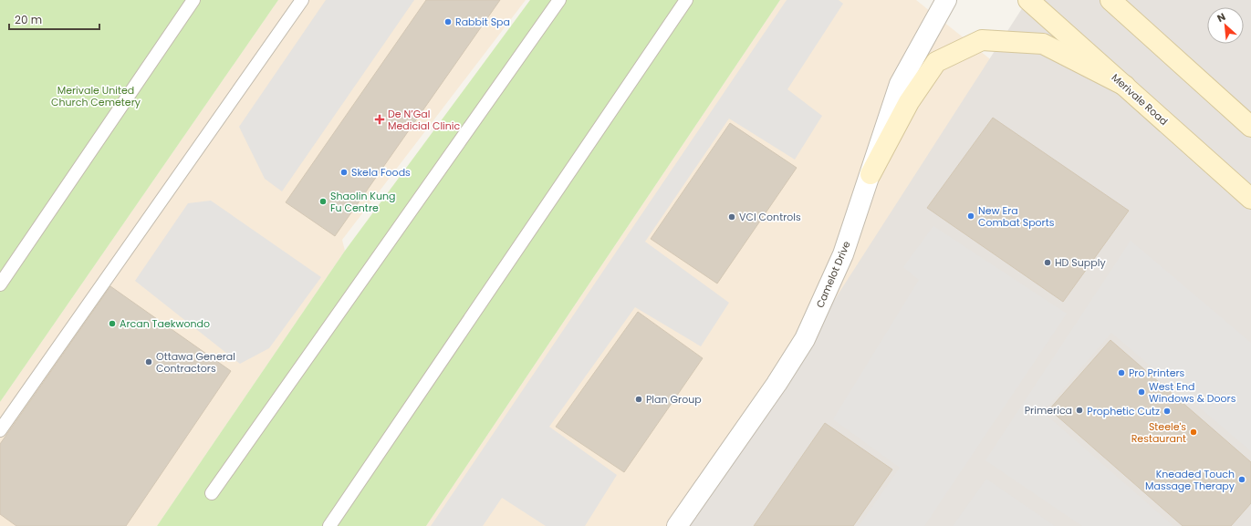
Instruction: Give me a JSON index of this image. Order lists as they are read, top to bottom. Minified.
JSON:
{"streets":{"main road":["Merivale Road"],"street":["Camelot Drive"]},"parks":["Merivale United Church Cemetery"],"places":{"other":["Rabbit Spa","Skela Foods","Shaolin Kung Fu Centre","New Era Combat Sports","VCI Controls","HD Supply","Arcan Taekwondo","Ottawa General Contractors","Pro Printers","West End Windows & Doors","Plan Group","Primerica","Prophetic Cutz","Steele's Restaurant","Kneaded Touch Massage Therapy"],"health":["De N’Gal Medicial Clinic"]},"scale_bar":"20 m","north":"top left"}
